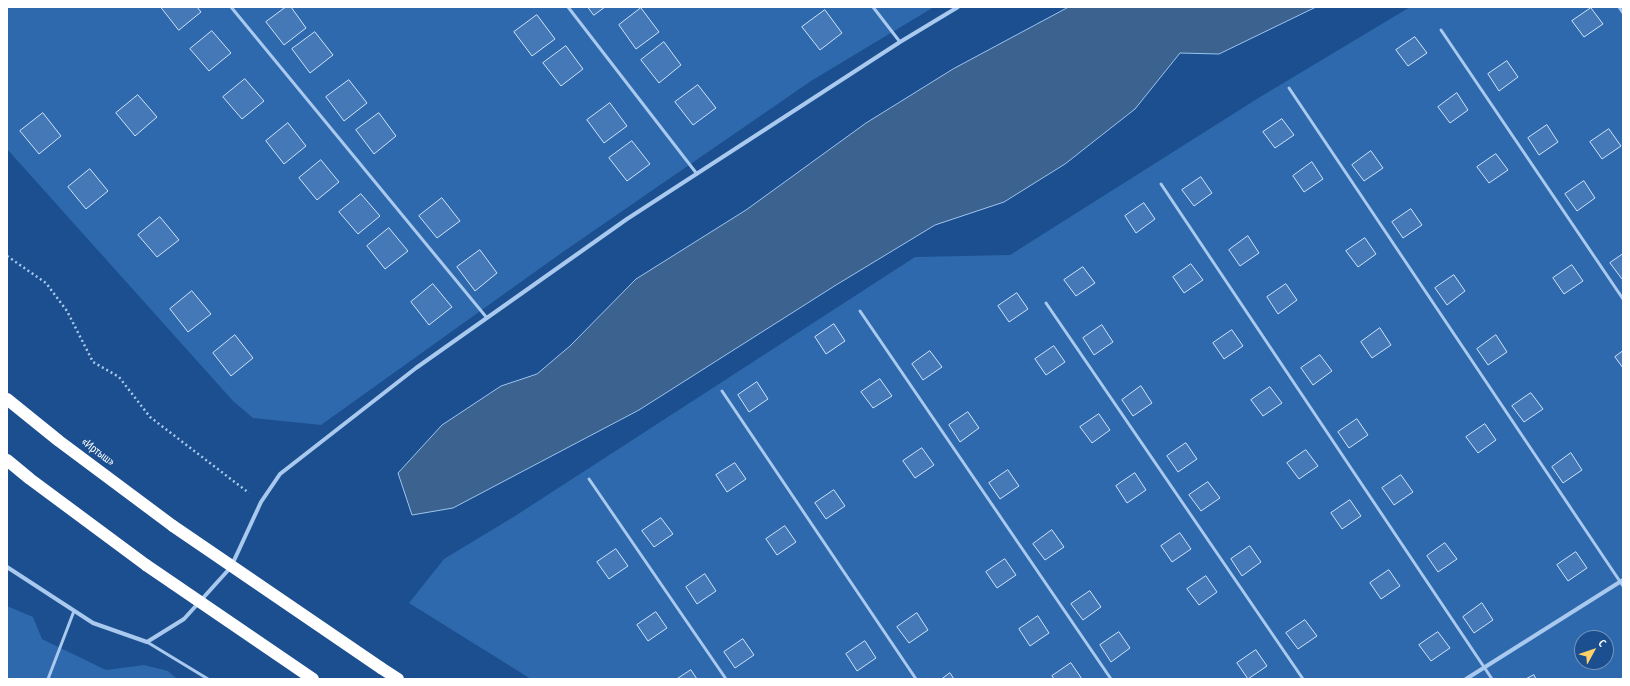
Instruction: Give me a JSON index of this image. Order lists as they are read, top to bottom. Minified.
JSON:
{"streets":{"highway":["«Иртыш»"]},"north":"top right"}
